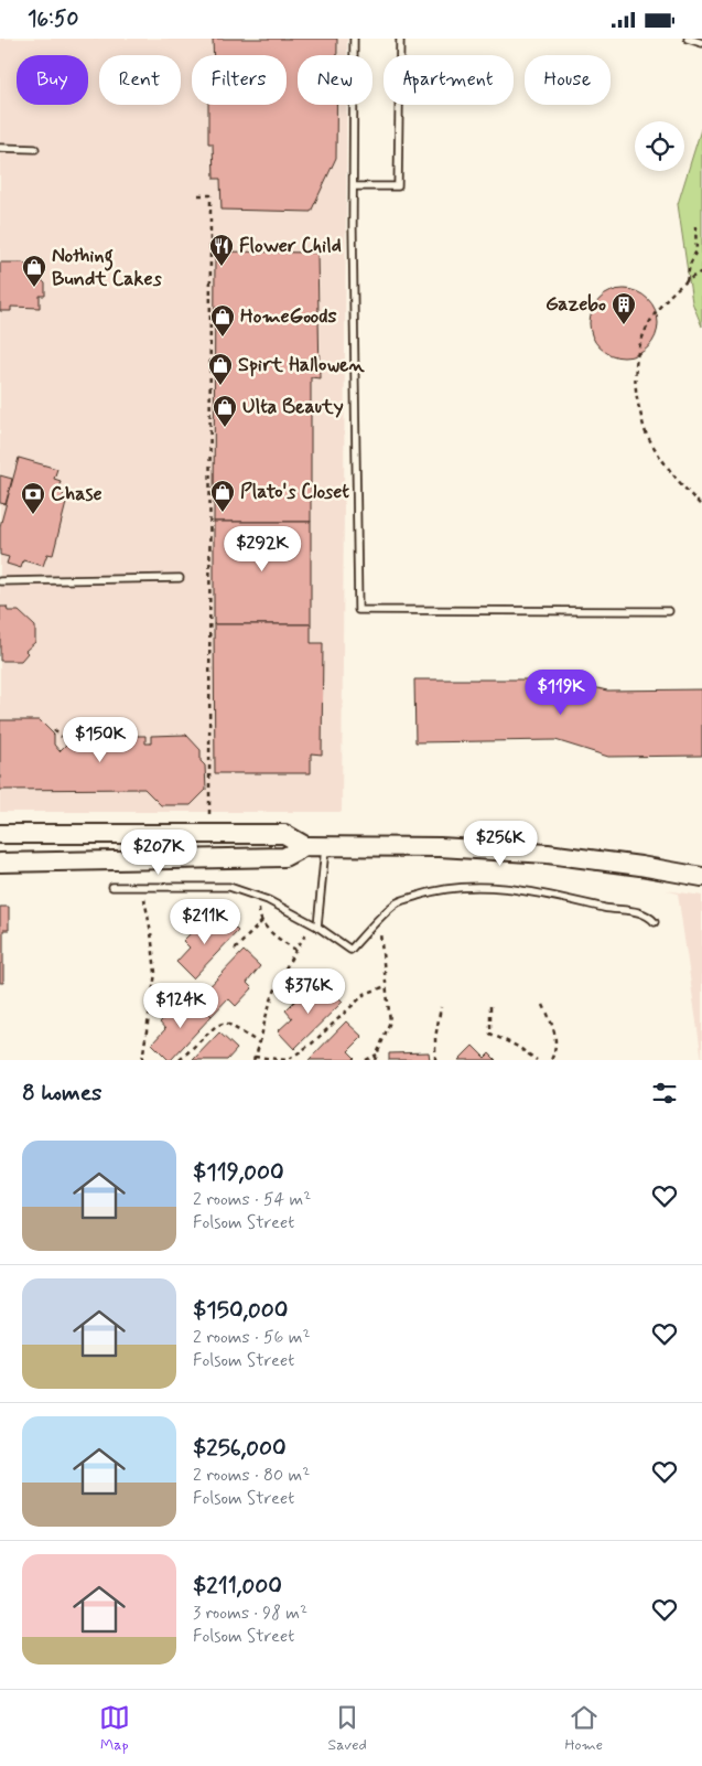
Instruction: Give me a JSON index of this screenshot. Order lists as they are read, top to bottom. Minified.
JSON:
{"places":{"restaurant":["Flower Child"],"shop":["Nothing Bundt Cakes","HomeGoods","Spirt Hallowen","Ulta Beauty","Plato's Closet"],"building":["Gazebo"],"bank":["Chase"]},"page":{"status":"16:50","chip":["Buy","Rent","Filters","New","Apartment","House"],"price":["$292K","$119K","$150K","$256K","$207K","$211K","$376K","$124K"],"heading":"8 homes","list":[{"name":"$119,000","note":"2 rooms · 54 m² · Folsom Street"},{"name":"$150,000","note":"2 rooms · 56 m² · Folsom Street"},{"name":"$256,000","note":"2 rooms · 80 m² · Folsom Street"},{"name":"$211,000","note":"3 rooms · 98 m² · Folsom Street"}],"tabs":["Map","Saved","Home"]}}
